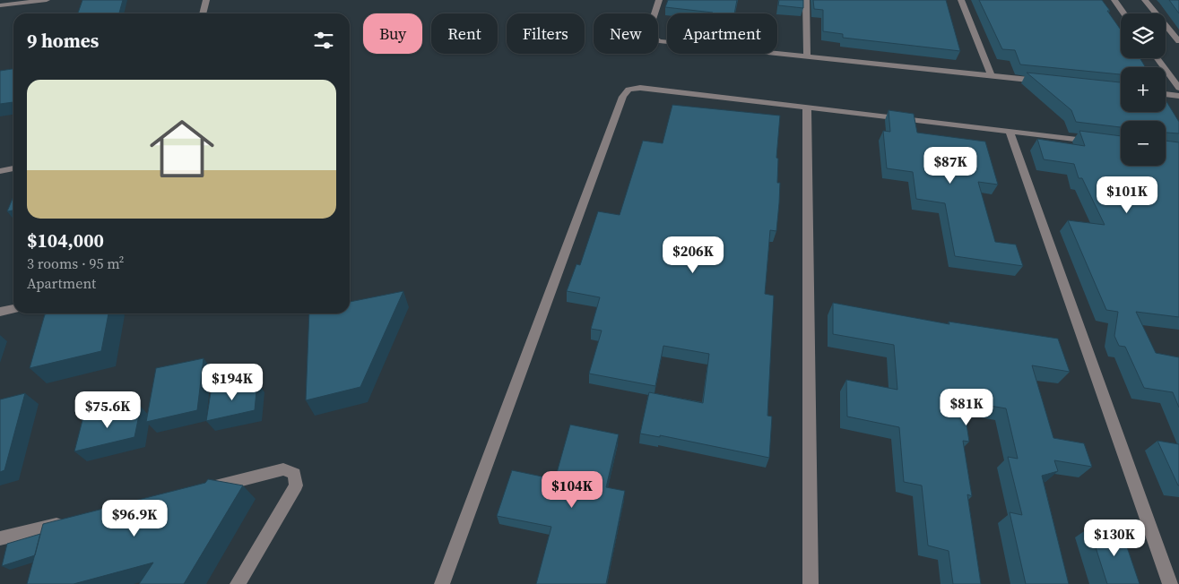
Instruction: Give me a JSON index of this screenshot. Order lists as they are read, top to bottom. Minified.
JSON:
{"page":{"map_buttons":["+","−"],"chip":["Buy","Rent","Filters","New","Apartment"],"heading":"9 homes","list":[{"name":"$104,000","note":"3 rooms · 95 m² · Apartment"}],"price":["$87K","$101K","$206K","$194K","$81K","$75.6K","$104K","$96.9K","$130K"]}}
